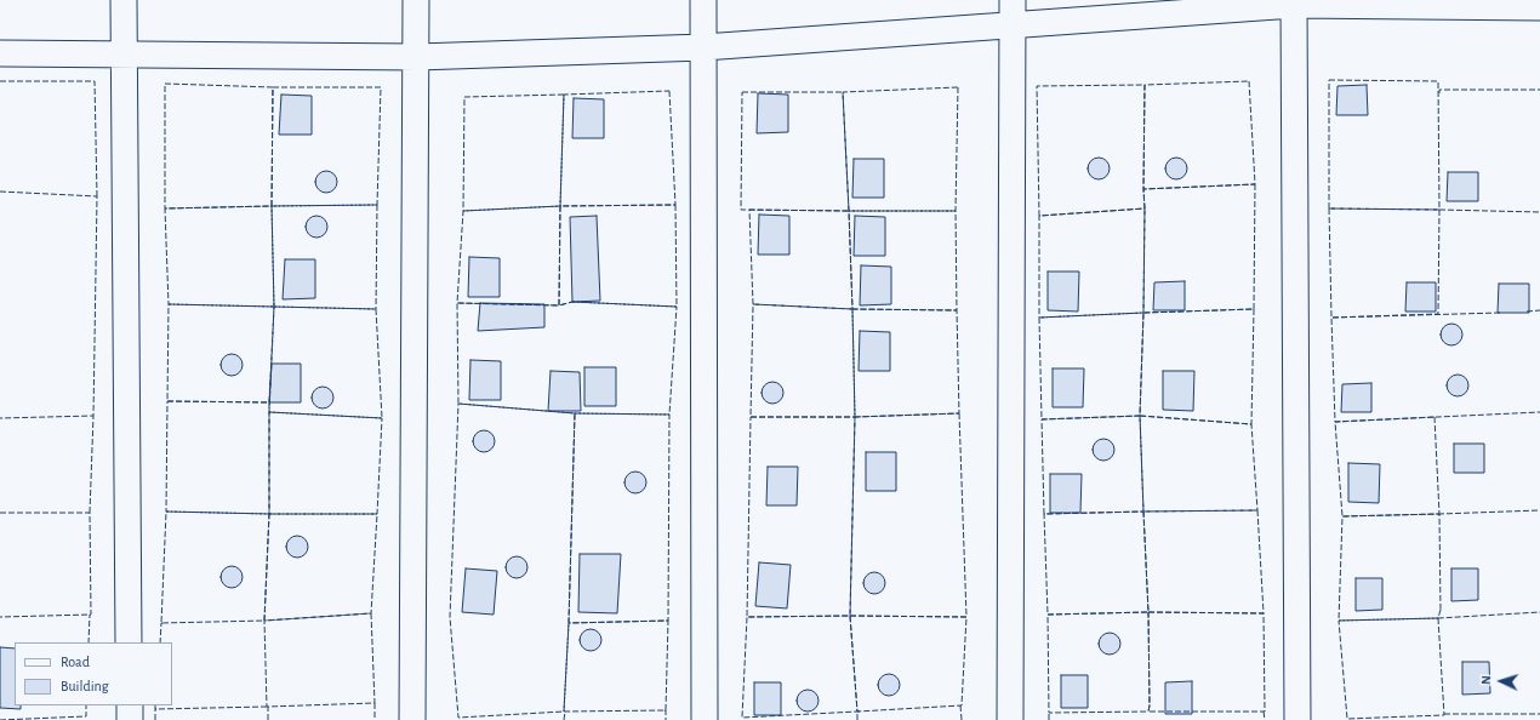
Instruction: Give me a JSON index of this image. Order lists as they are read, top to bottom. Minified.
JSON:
{"legend":["Road","Building"],"north":"left"}
